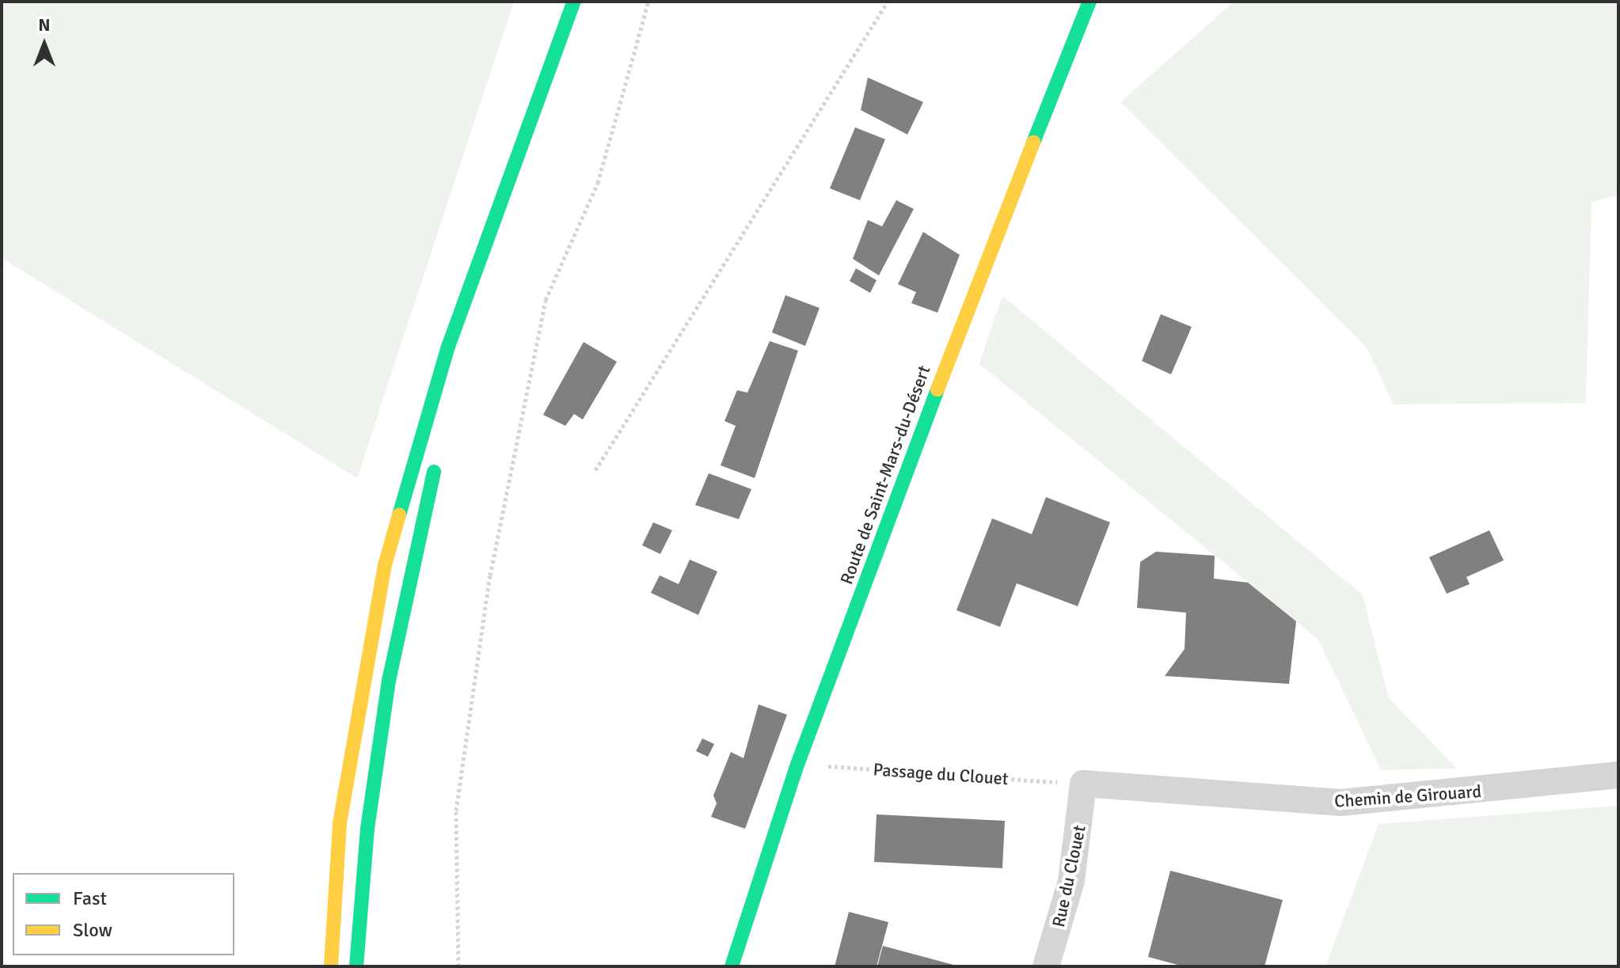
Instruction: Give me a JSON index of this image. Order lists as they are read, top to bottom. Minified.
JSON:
{"streets":{"main road":["Route de Saint-Mars-du-Désert"],"street":["Chemin de Girouard","Rue du Clouet"],"path":["Passage du Clouet"]},"crossings":[["Route de Saint-Mars-du-Désert","Passage du Clouet"],["Passage du Clouet","Chemin de Girouard"],["Passage du Clouet","Rue du Clouet"],["Chemin de Girouard","Rue du Clouet"]],"legend":["Fast","Slow"],"north":"top"}
